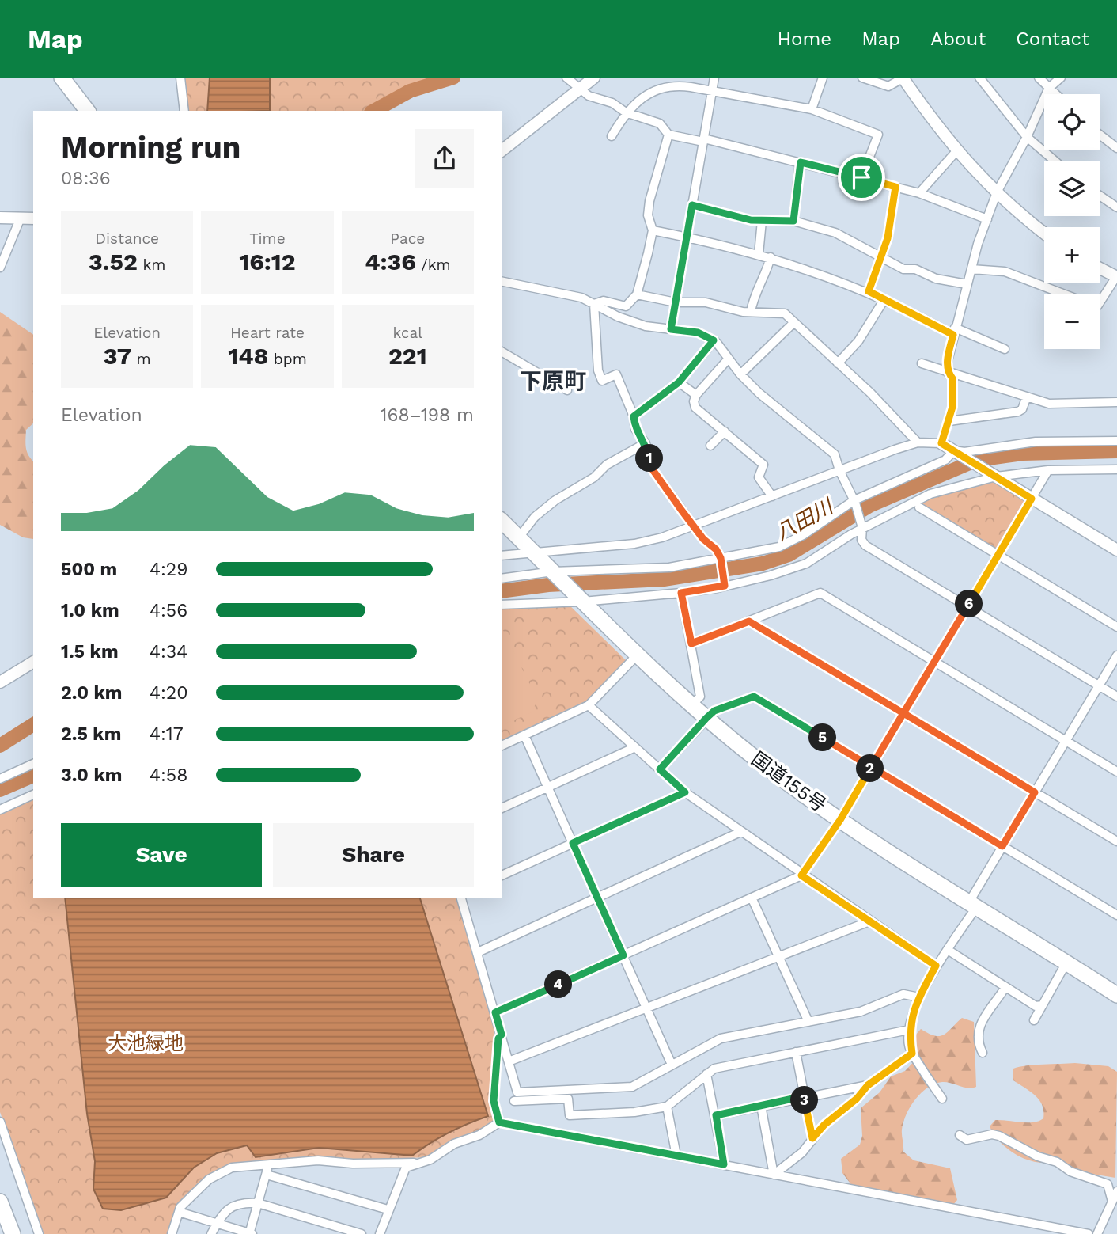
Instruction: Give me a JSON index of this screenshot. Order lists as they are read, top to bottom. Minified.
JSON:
{"streets":{"highway":["国道155号"]},"districts":["下原町"],"water":["八田川"],"parks":["大池緑地"],"page":{"header":"Map","nav":["Home","Map","About","Contact"],"map_buttons":["+","−"],"heading":["Morning run","08:36"],"stats":[["Distance","3.52 km"],["Time","16:12"],["Pace","4:36 /km"],["Elevation","37 m"],["Heart rate","148 bpm"],["kcal","221"]],"chart":["Elevation","168–198 m"],"pins":["1","6","5","2","4","3"],"list":[{"name":"500 m","note":"4:29"},{"name":"1.0 km","note":"4:56"},{"name":"1.5 km","note":"4:34"},{"name":"2.0 km","note":"4:20"},{"name":"2.5 km","note":"4:17"},{"name":"3.0 km","note":"4:58"}],"buttons":["Save","Share"]}}
